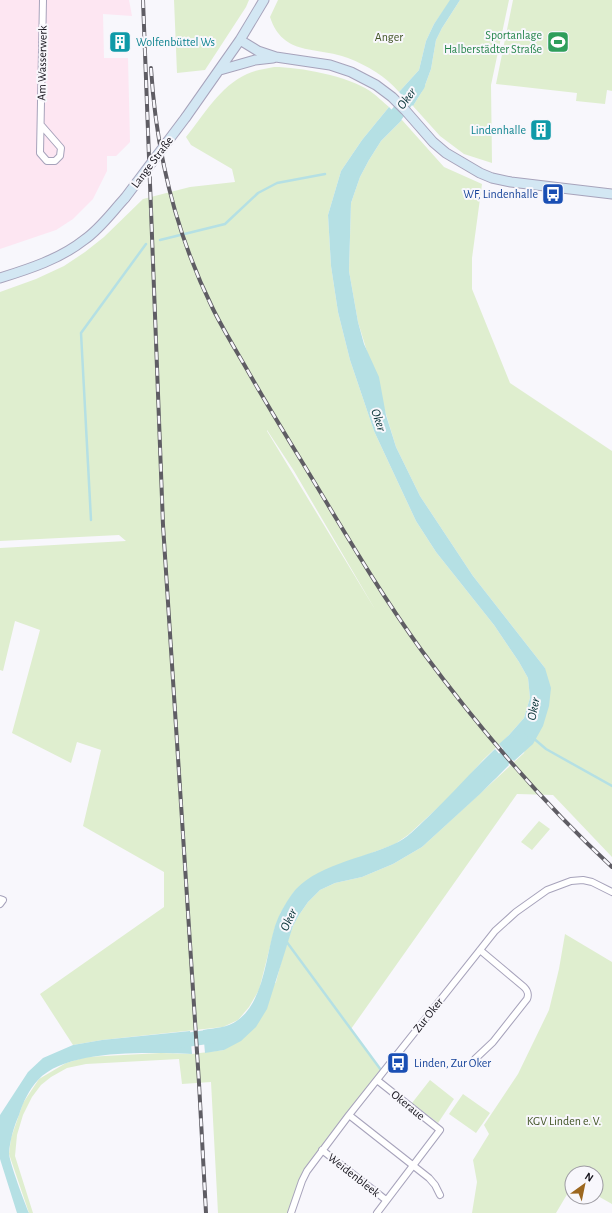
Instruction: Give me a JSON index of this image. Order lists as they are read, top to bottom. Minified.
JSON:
{"streets":{"main road":["Lange Straße"],"street":["Am Wasserwerk","Zur Oker","Okeraue","Weidenbleek"]},"crossings":[["Zur Oker","Okeraue"],["Zur Oker","Weidenbleek"]],"water":["Oker"],"parks":["Anger","KGV Linden e. V."],"places":{"building":["Wolfenbüttel Ws","Lindenhalle"],"sports":["Sportanlage Halberstädter Straße"],"bus stop":["WF, Lindenhalle","Linden, Zur Oker"]},"north":"top right"}
